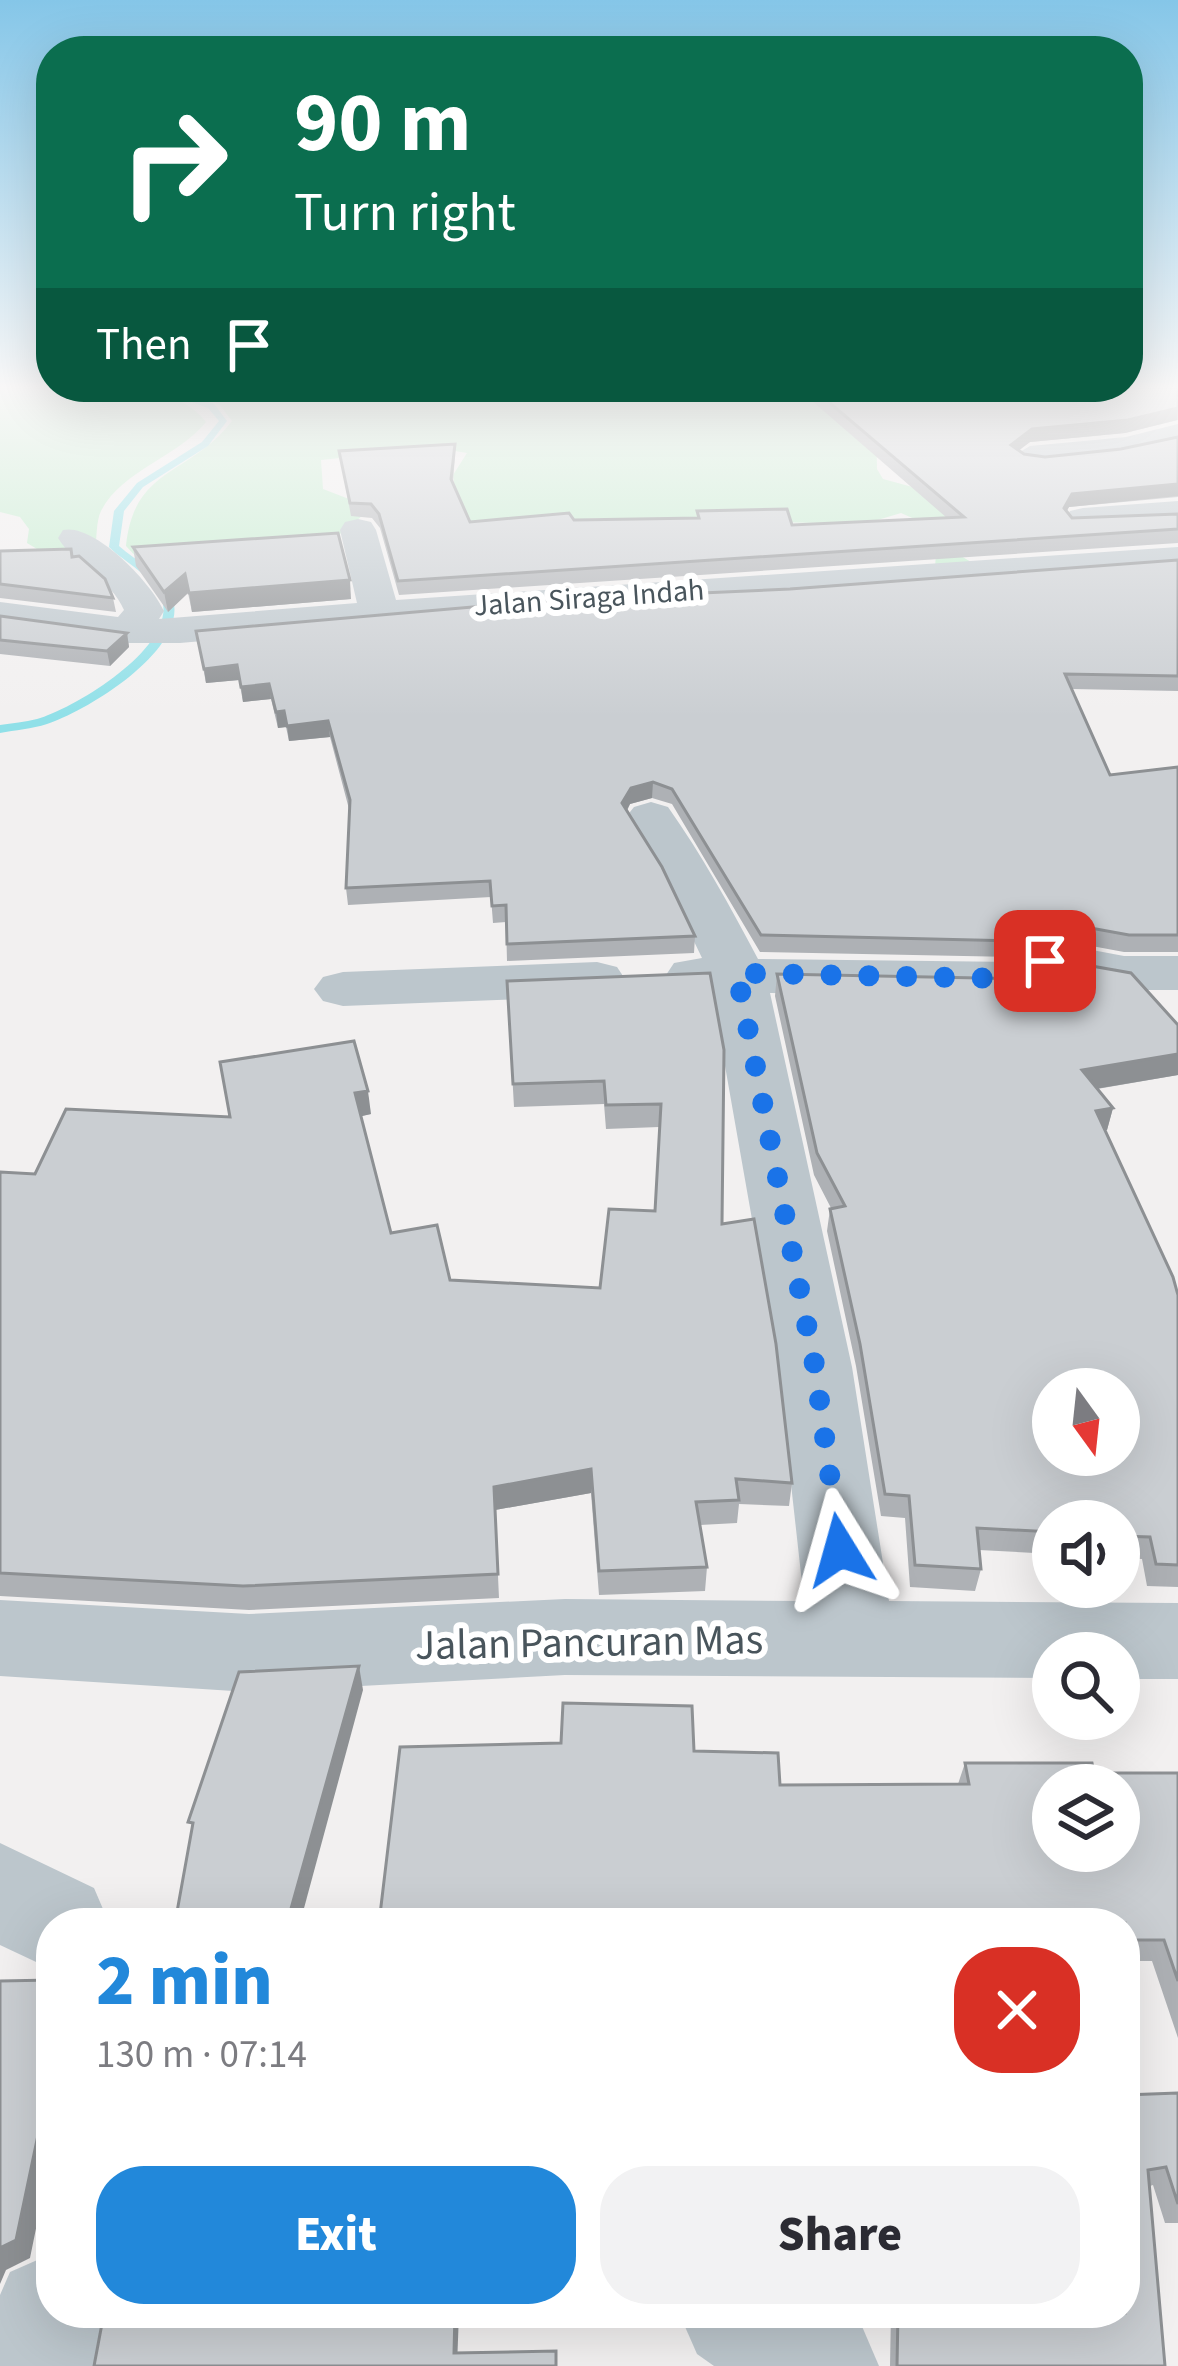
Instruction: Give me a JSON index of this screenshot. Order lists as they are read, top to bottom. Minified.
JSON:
{"streets":{"street":["Jalan Siraga Indah","Jalan Pancuran Mas"]},"north":"bottom","page":{"turn":["90 m","Turn right"],"then":"Then","heading":["2 min","130 m · 07:14"],"buttons":["Exit","Share"]}}
